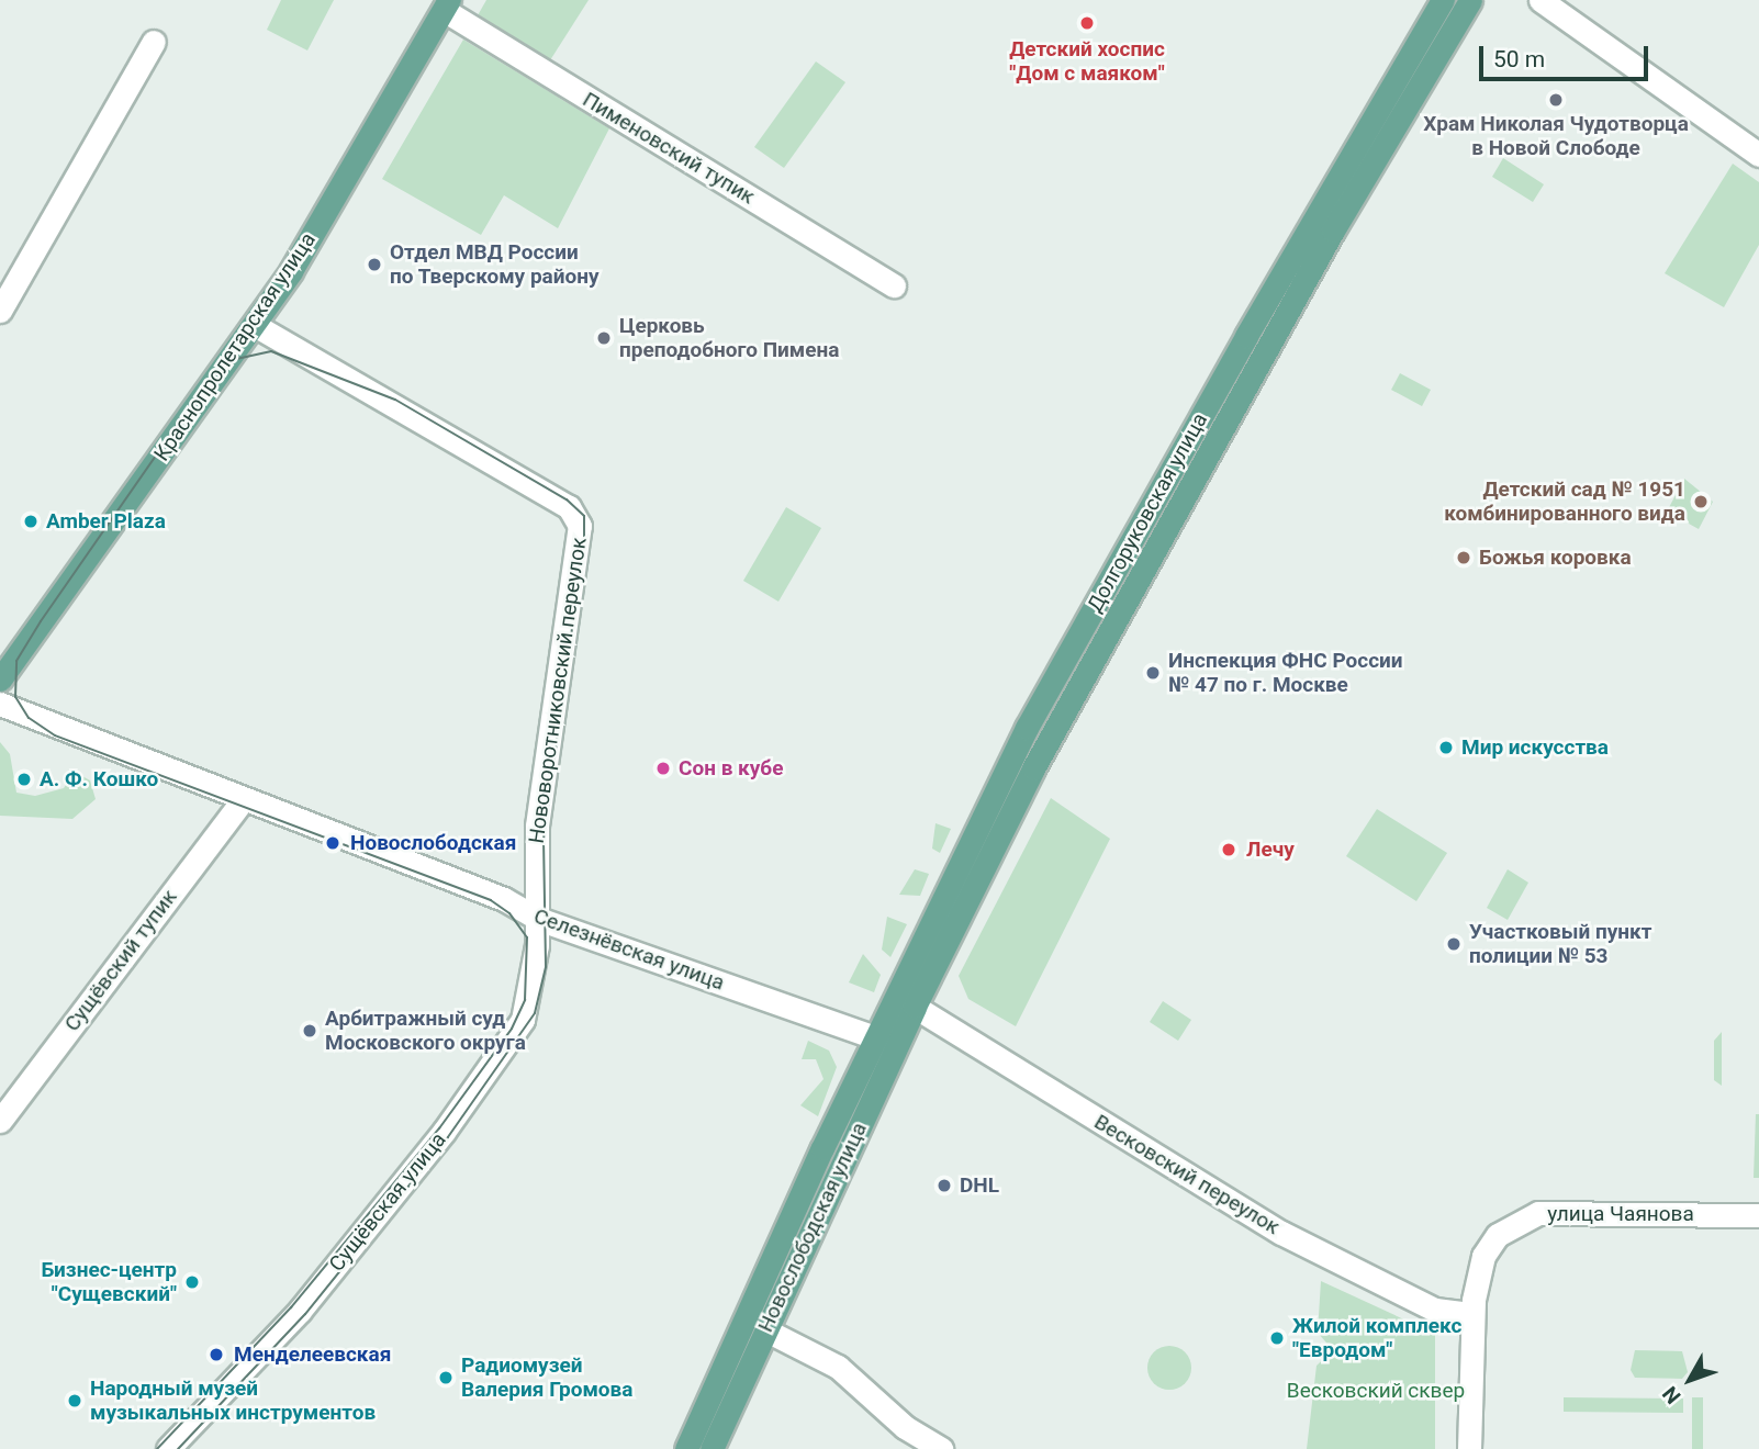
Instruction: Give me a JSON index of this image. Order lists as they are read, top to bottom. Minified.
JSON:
{"streets":{"main road":["Краснопролетарская улица","Долгоруковская улица","Новослободская улица"],"street":["Пименовский тупик","Нововоротниковский переулок","Селезнёвская улица","Сущёвский тупик","Весковский переулок","Сущёвская улица","улица Чаянова"]},"crossings":[["Пименовский тупик","Краснопролетарская улица"],["Краснопролетарская улица","Нововоротниковский переулок"],["Долгоруковская улица","Селезнёвская улица"],["Долгоруковская улица","Весковский переулок"],["Долгоруковская улица","Новослободская улица"],["Нововоротниковский переулок","Селезнёвская улица"],["Нововоротниковский переулок","Сущёвская улица"],["Селезнёвская улица","Сущёвский тупик"],["Селезнёвская улица","Сущёвская улица"],["Селезнёвская улица","Новослободская улица"],["Весковский переулок","улица Чаянова"],["Весковский переулок","Новослободская улица"]],"parks":["Весковский сквер"],"places":["Детский хоспис \"Дом с маяком\"","Храм Николая Чудотворца в Новой Слободе","Отдел МВД России по Тверскому району","Церковь преподобного Пимена","Детский сад № 1951 комбинированного вида","Amber Plaza","Божья коровка","Инспекция ФНС России № 47 по г. Москве","Мир искусства","Сон в кубе","А. Ф. Кошко","Новослободская","Лечу","Участковый пункт полиции № 53","Арбитражный суд Московского округа","DHL","Бизнес-центр \"Сущевский\"","Жилой комплекс \"Евродом\"","Менделеевская","Радиомузей Валерия Громова","Народный музей музыкальных инструментов"],"scale_bar":"50 m","north":"bottom left"}
